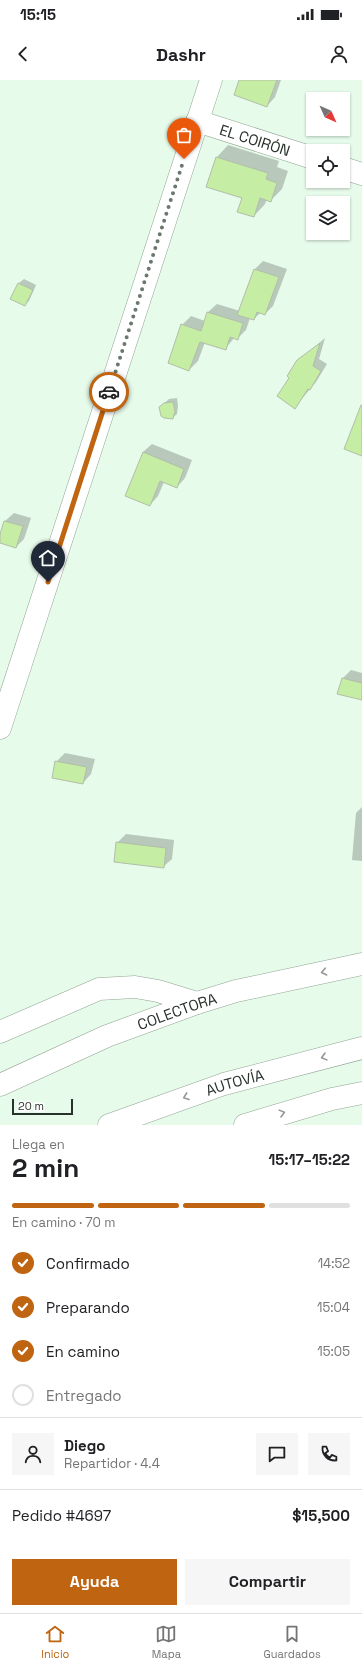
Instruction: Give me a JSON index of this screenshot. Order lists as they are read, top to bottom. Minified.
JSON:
{"streets":{"street":["EL COIRÓN","COLECTORA","AUTOVÍA"]},"scale_bar":"20 m","north":"bottom right","page":{"status":"15:15","header":"Dashr","scale":"20 m","heading":["2 min","Llega en","15:17–15:22"],"panel":["Diego","Repartidor · 4.4","Pedido #4697","$15,500"],"bar":"En camino · 70 m","list":[["Confirmado","14:52"],["Preparando","15:04"],["En camino","15:05"],"Entregado"],"buttons":["Ayuda","Compartir"],"tabs":["Inicio","Mapa","Guardados"]}}
